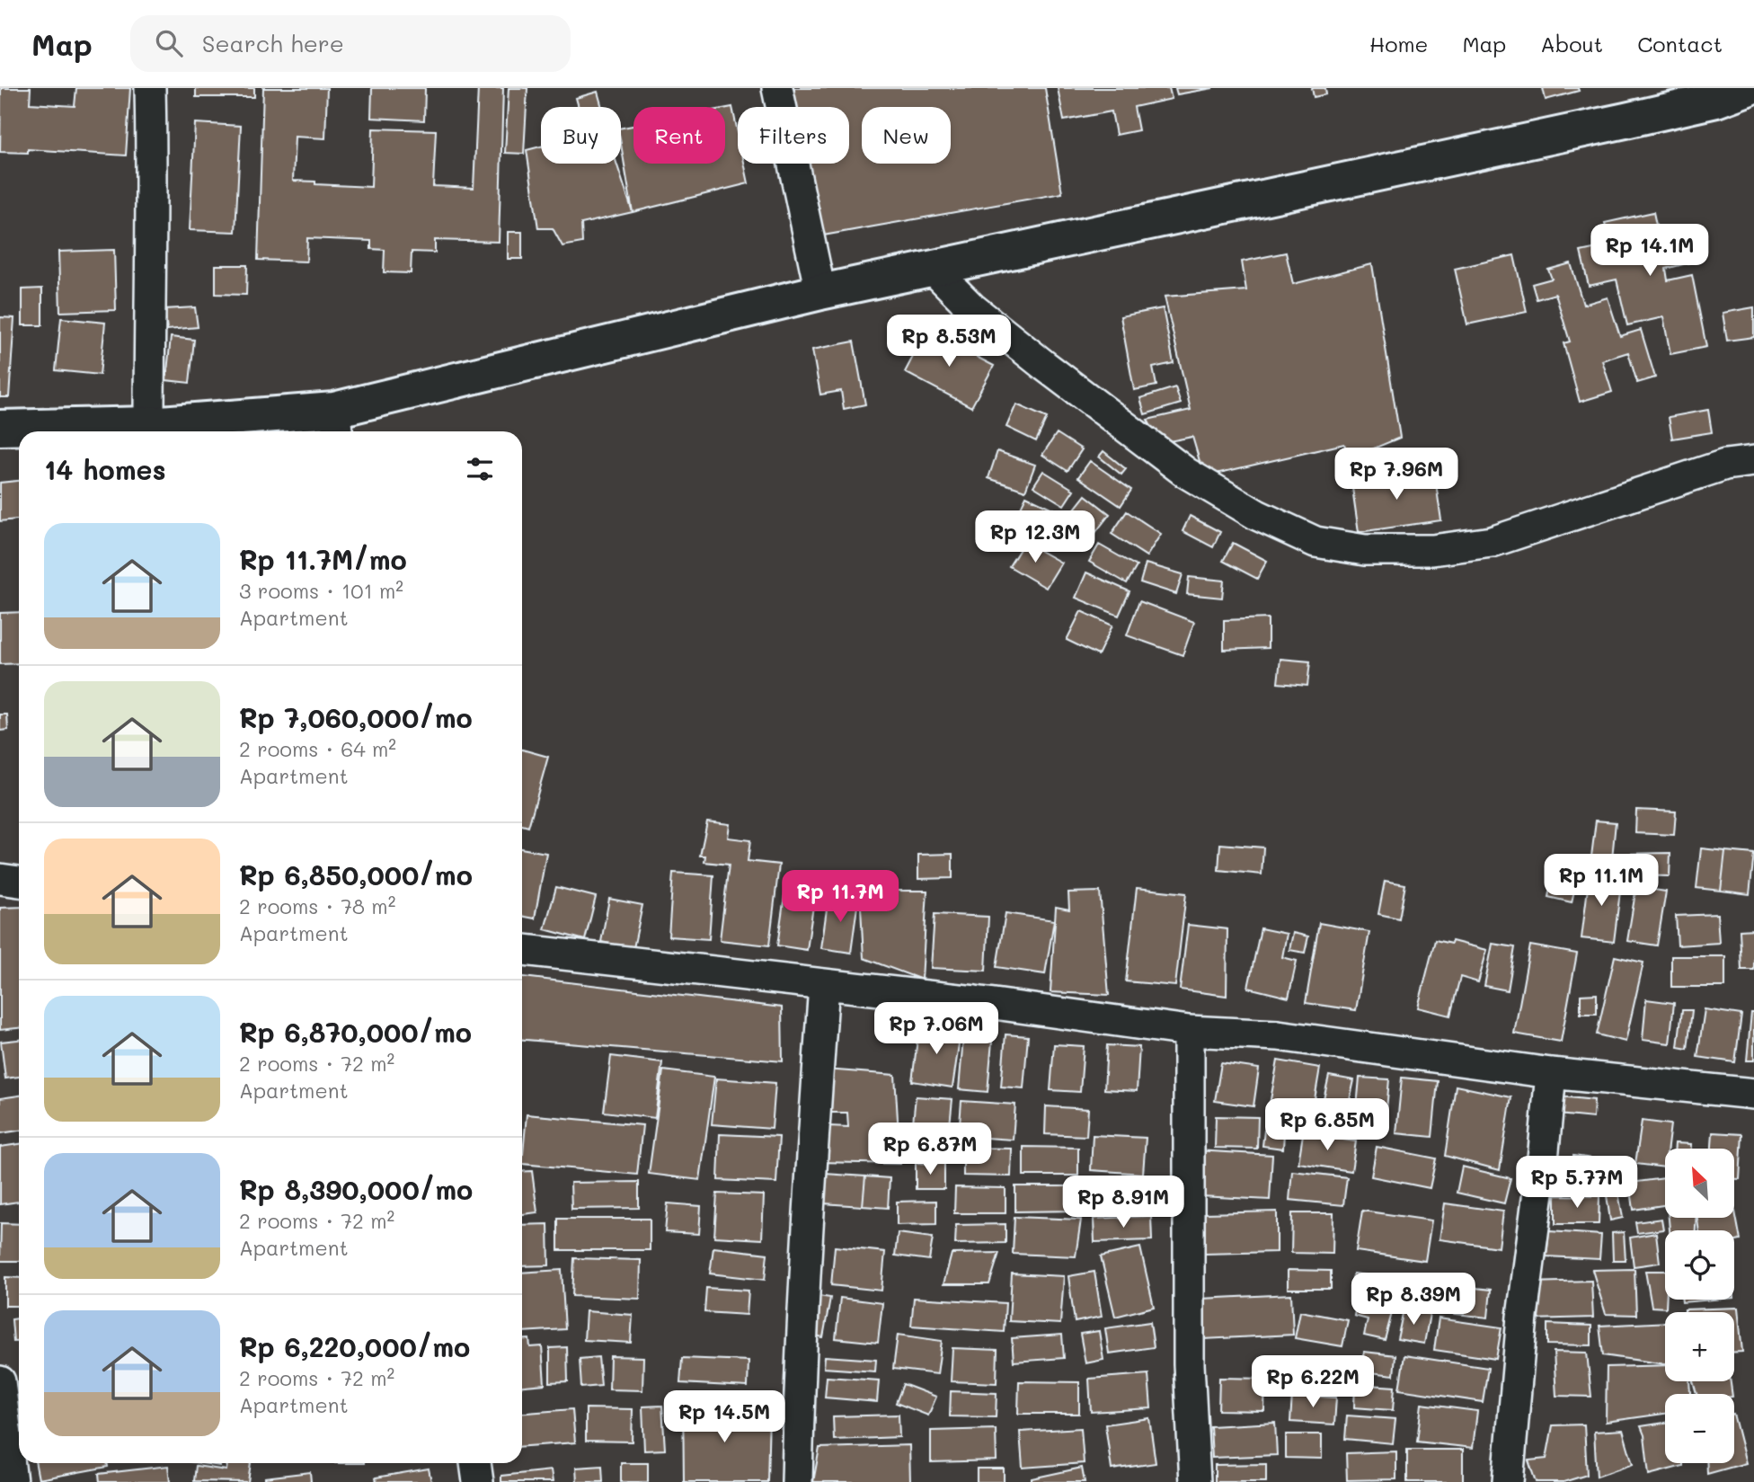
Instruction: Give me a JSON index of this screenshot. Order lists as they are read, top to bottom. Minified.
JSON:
{"north":"top left","page":{"header":"Map","search":"Search here","nav":["Home","Map","About","Contact"],"chip":["Buy","Rent","Filters","New"],"price":["Rp 14.1M","Rp 8.53M","Rp 7.96M","Rp 12.3M","Rp 11.1M","Rp 11.7M","Rp 7.06M","Rp 6.85M","Rp 6.87M","Rp 5.77M","Rp 8.91M","Rp 8.39M","Rp 6.22M","Rp 14.5M"],"heading":"14 homes","list":[{"name":"Rp 11.7M/mo","note":"3 rooms · 101 m² · Apartment"},{"name":"Rp 7,060,000/mo","note":"2 rooms · 64 m² · Apartment"},{"name":"Rp 6,850,000/mo","note":"2 rooms · 78 m² · Apartment"},{"name":"Rp 6,870,000/mo","note":"2 rooms · 72 m² · Apartment"},{"name":"Rp 8,390,000/mo","note":"2 rooms · 72 m² · Apartment"},{"name":"Rp 6,220,000/mo","note":"2 rooms · 72 m² · Apartment"}],"map_buttons":["+","−"]}}
